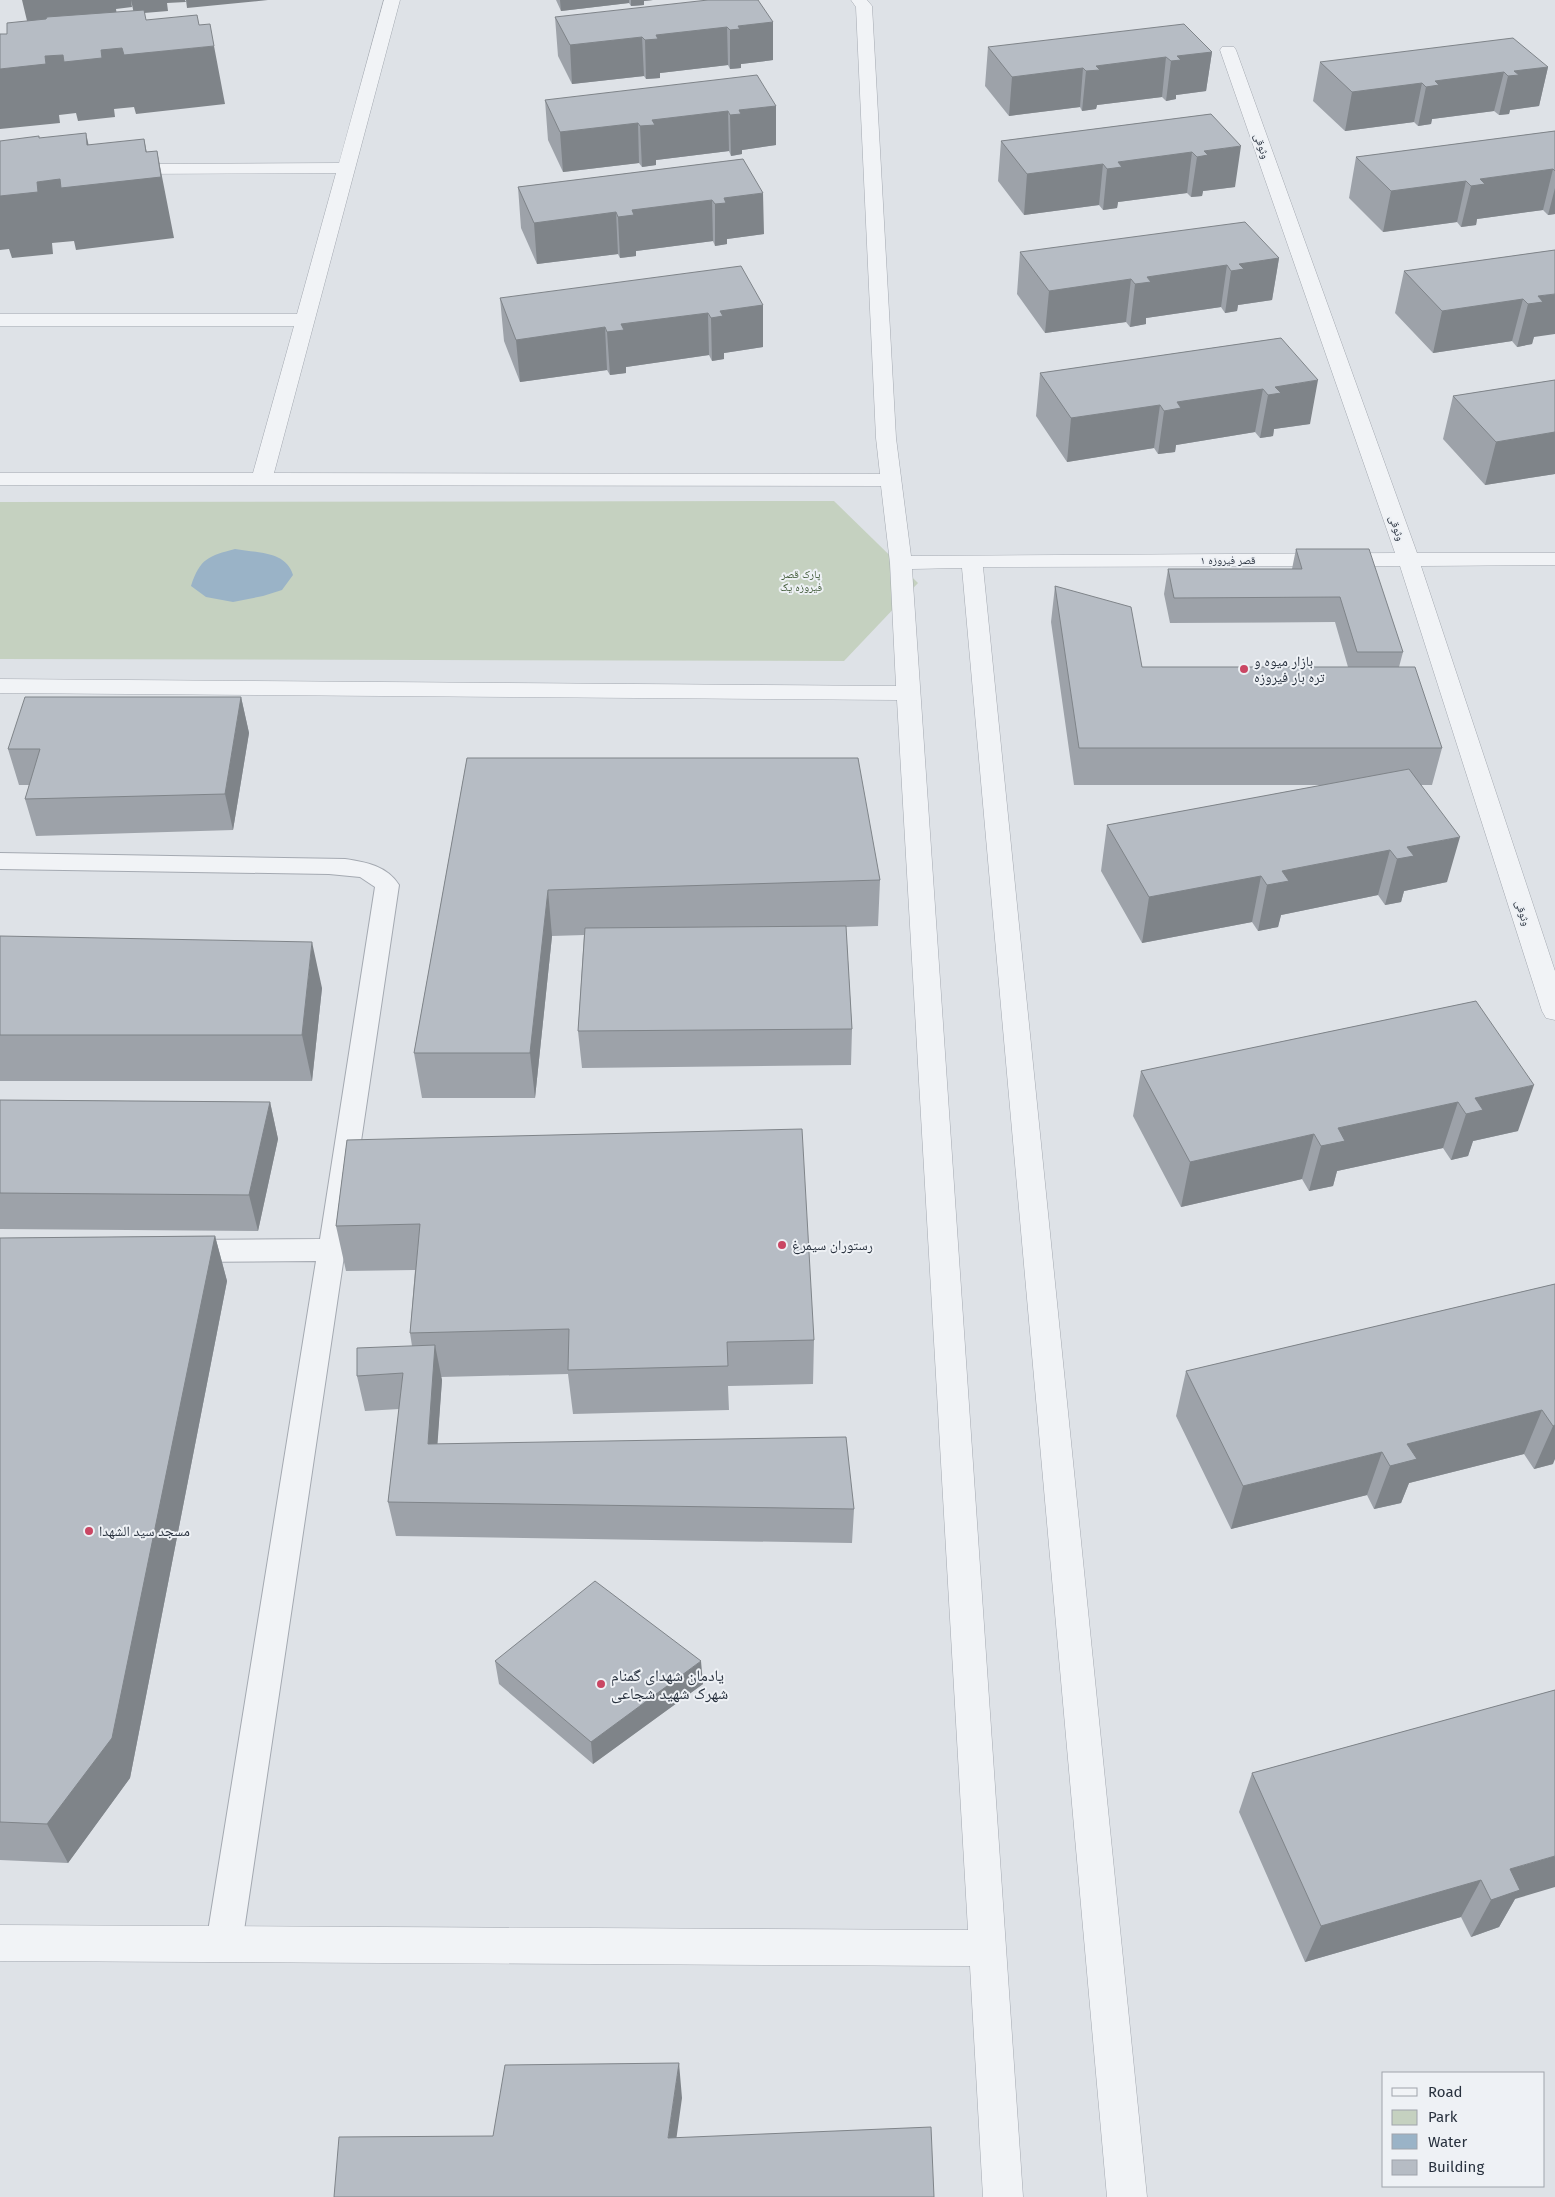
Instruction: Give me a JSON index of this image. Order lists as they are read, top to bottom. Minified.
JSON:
{"streets":{"street":["وثوقی","قصر فیروزه ۱"]},"crossings":[["وثوقی","قصر فیروزه ۱"]],"parks":["پارک قصر فیروزه یک"],"places":["بازار میوه و تره بار فیروزه","رستوران سیمرغ","مسجد سید الشهدا","یادمان شهدای گمنام شهرک شهید شجاعی"],"legend":["Road","Park","Water","Building"]}
